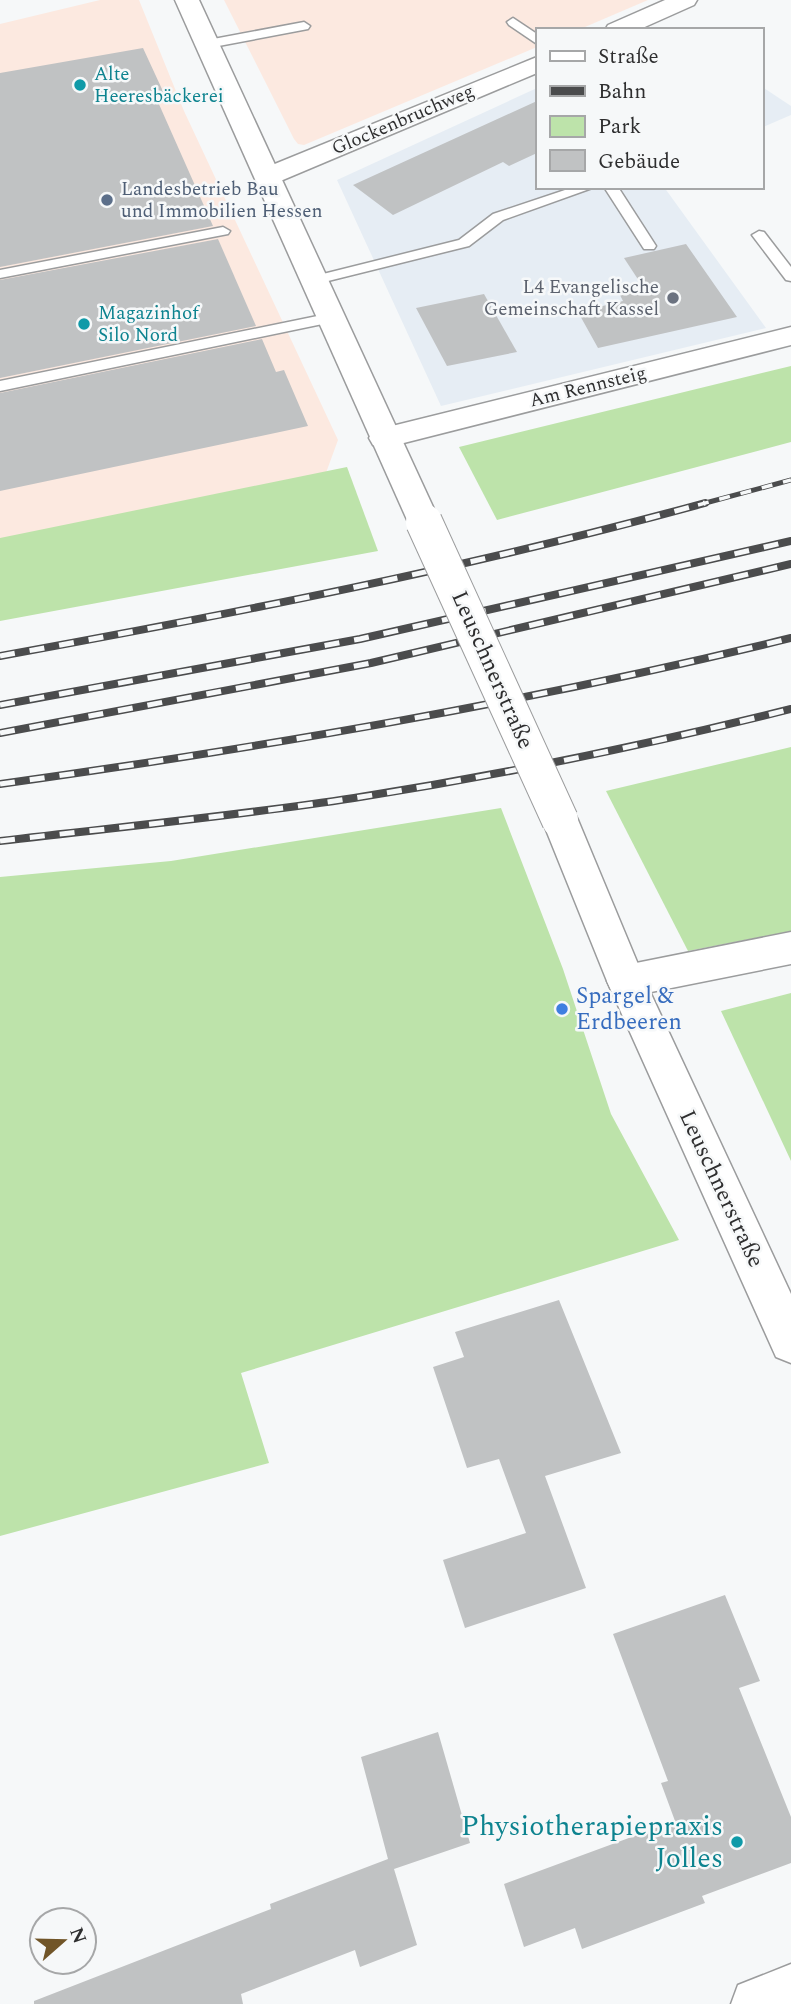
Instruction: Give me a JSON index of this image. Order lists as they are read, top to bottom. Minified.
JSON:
{"streets":{"main road":["Glockenbruchweg","Am Rennsteig","Leuschnerstraße"]},"crossings":[["Glockenbruchweg","Leuschnerstraße"],["Am Rennsteig","Leuschnerstraße"]],"places":["Alte Heeresbäckerei","Landesbetrieb Bau und Immobilien Hessen","L4 Evangelische Gemeinschaft Kassel","Magazinhof Silo Nord","Spargel & Erdbeeren","Physiotherapiepraxis Jolles"],"legend":["Straße","Bahn","Park","Gebäude"],"north":"right"}
